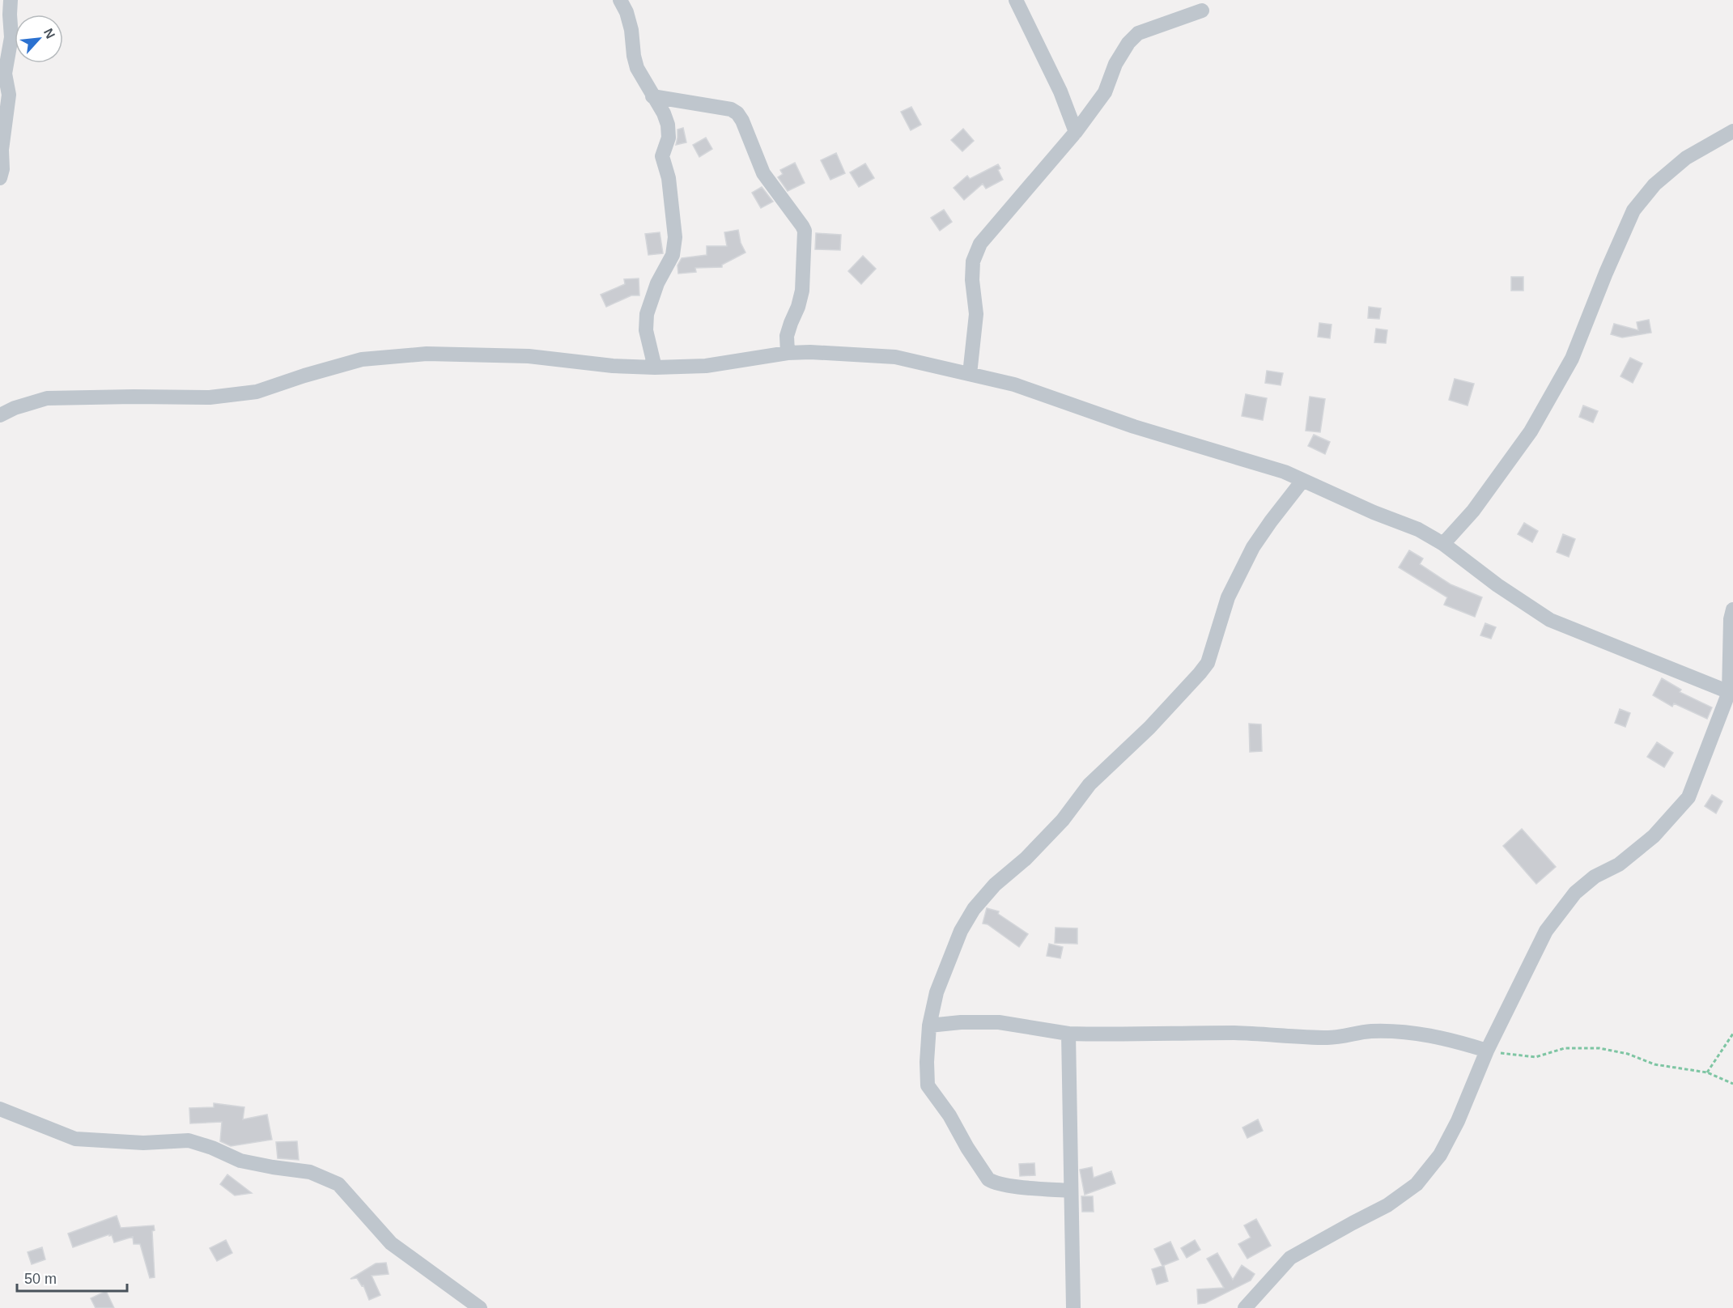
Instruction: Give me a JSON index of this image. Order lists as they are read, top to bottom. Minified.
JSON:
{"scale_bar":"50 m","north":"top right"}
